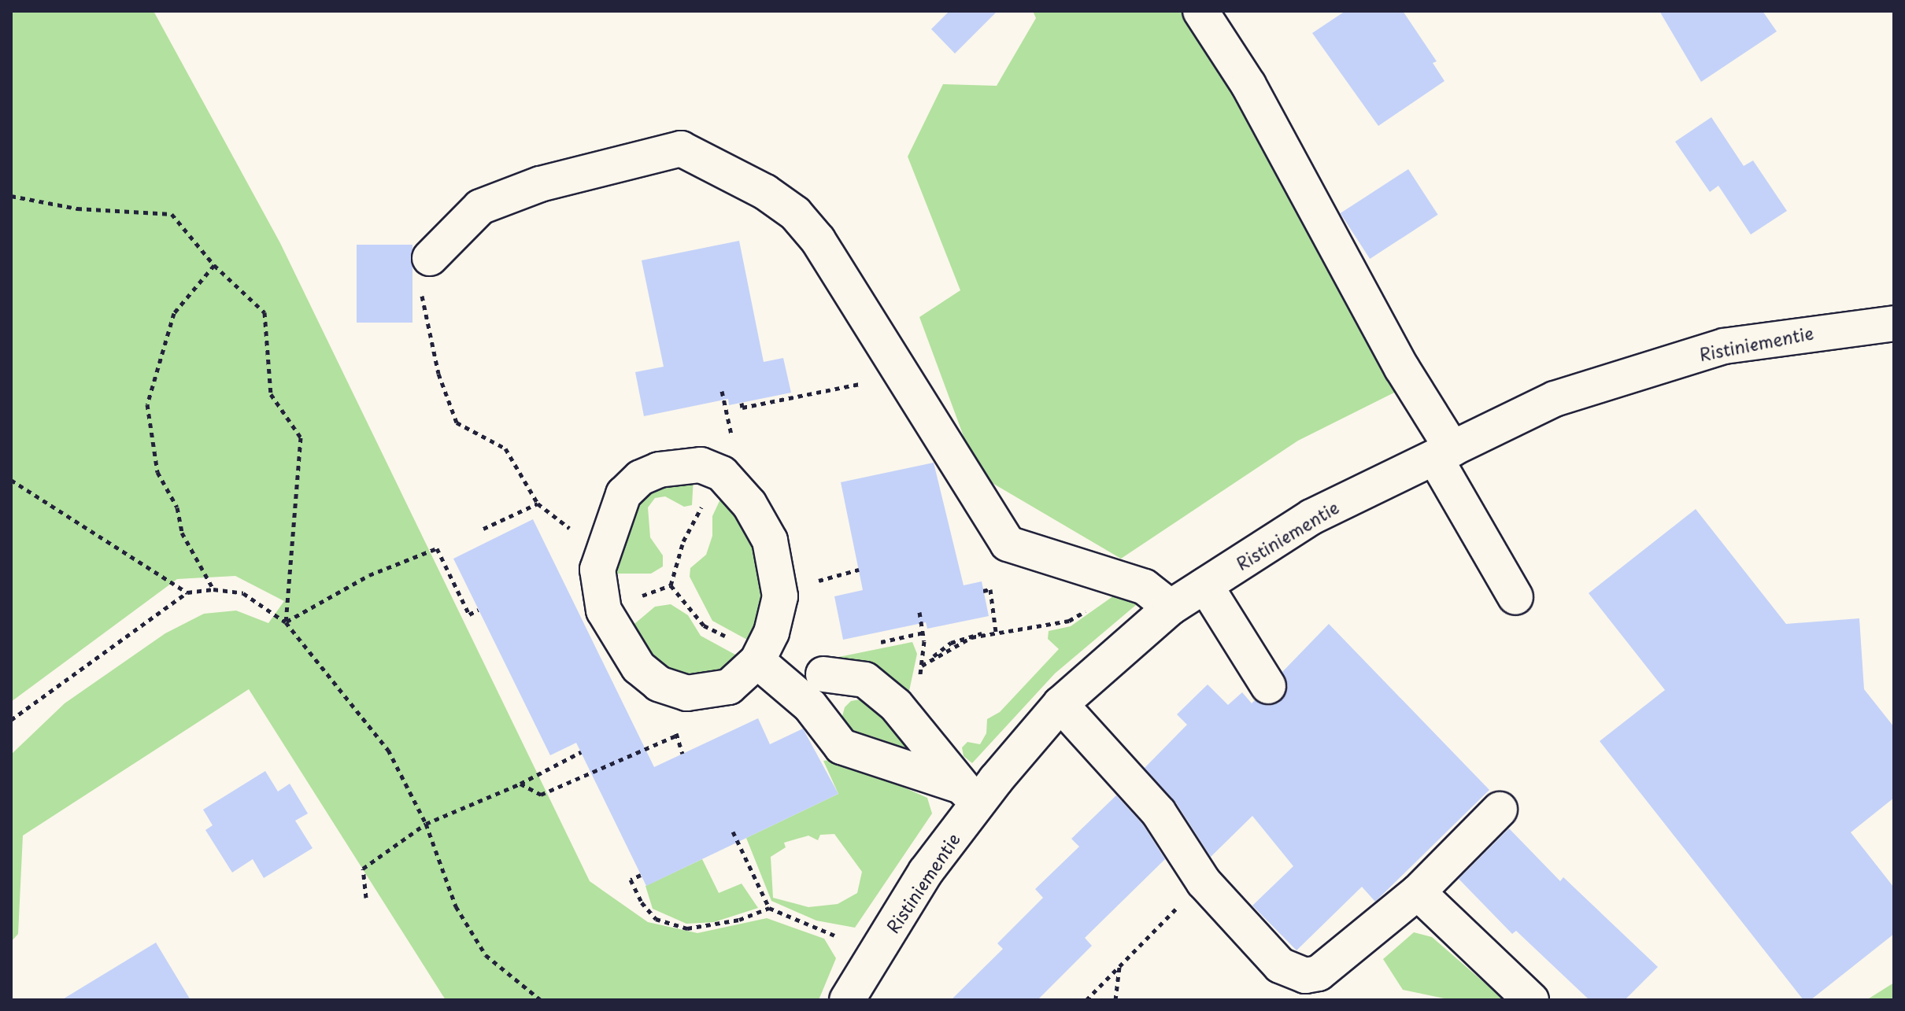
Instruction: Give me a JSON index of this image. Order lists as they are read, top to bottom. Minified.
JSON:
{"streets":{"street":["Ristiniementie"]}}
